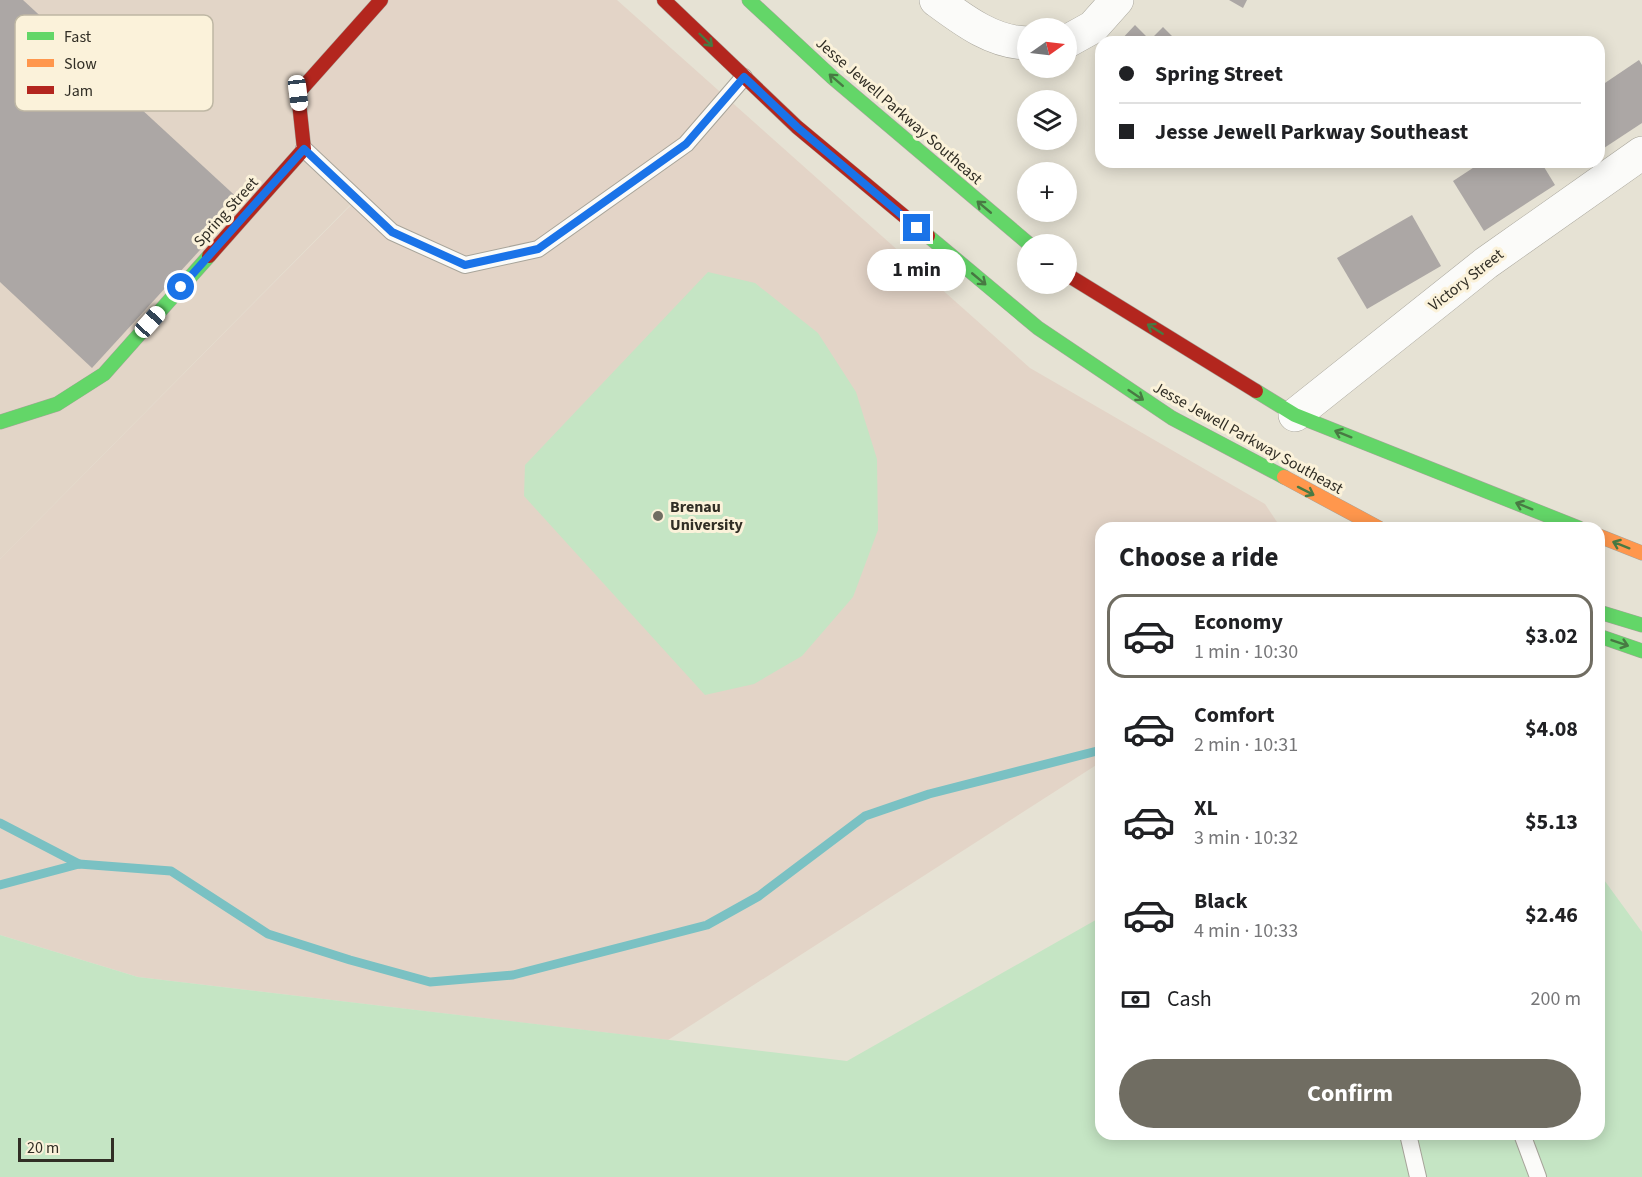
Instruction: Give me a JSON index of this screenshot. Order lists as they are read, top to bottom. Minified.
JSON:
{"streets":{"main road":["Jesse Jewell Parkway Southeast","Spring Street"],"street":["Victory Street"]},"places":["Brenau University"],"legend":["Fast","Slow","Jam"],"scale_bar":"20 m","north":"right","page":{"map_buttons":["+","−"],"banner":["Spring Street","Jesse Jewell Parkway Southeast"],"bubble":"1 min","heading":"Choose a ride","list":[{"name":"Economy","note":"1 min · 10:30","value":"$3.02"},{"name":"Comfort","note":"2 min · 10:31","value":"$4.08"},{"name":"XL","note":"3 min · 10:32","value":"$5.13"},{"name":"Black","note":"4 min · 10:33","value":"$2.46"}],"pay":["Cash","200 m"],"buttons":"Confirm","scale":"20 m"}}
